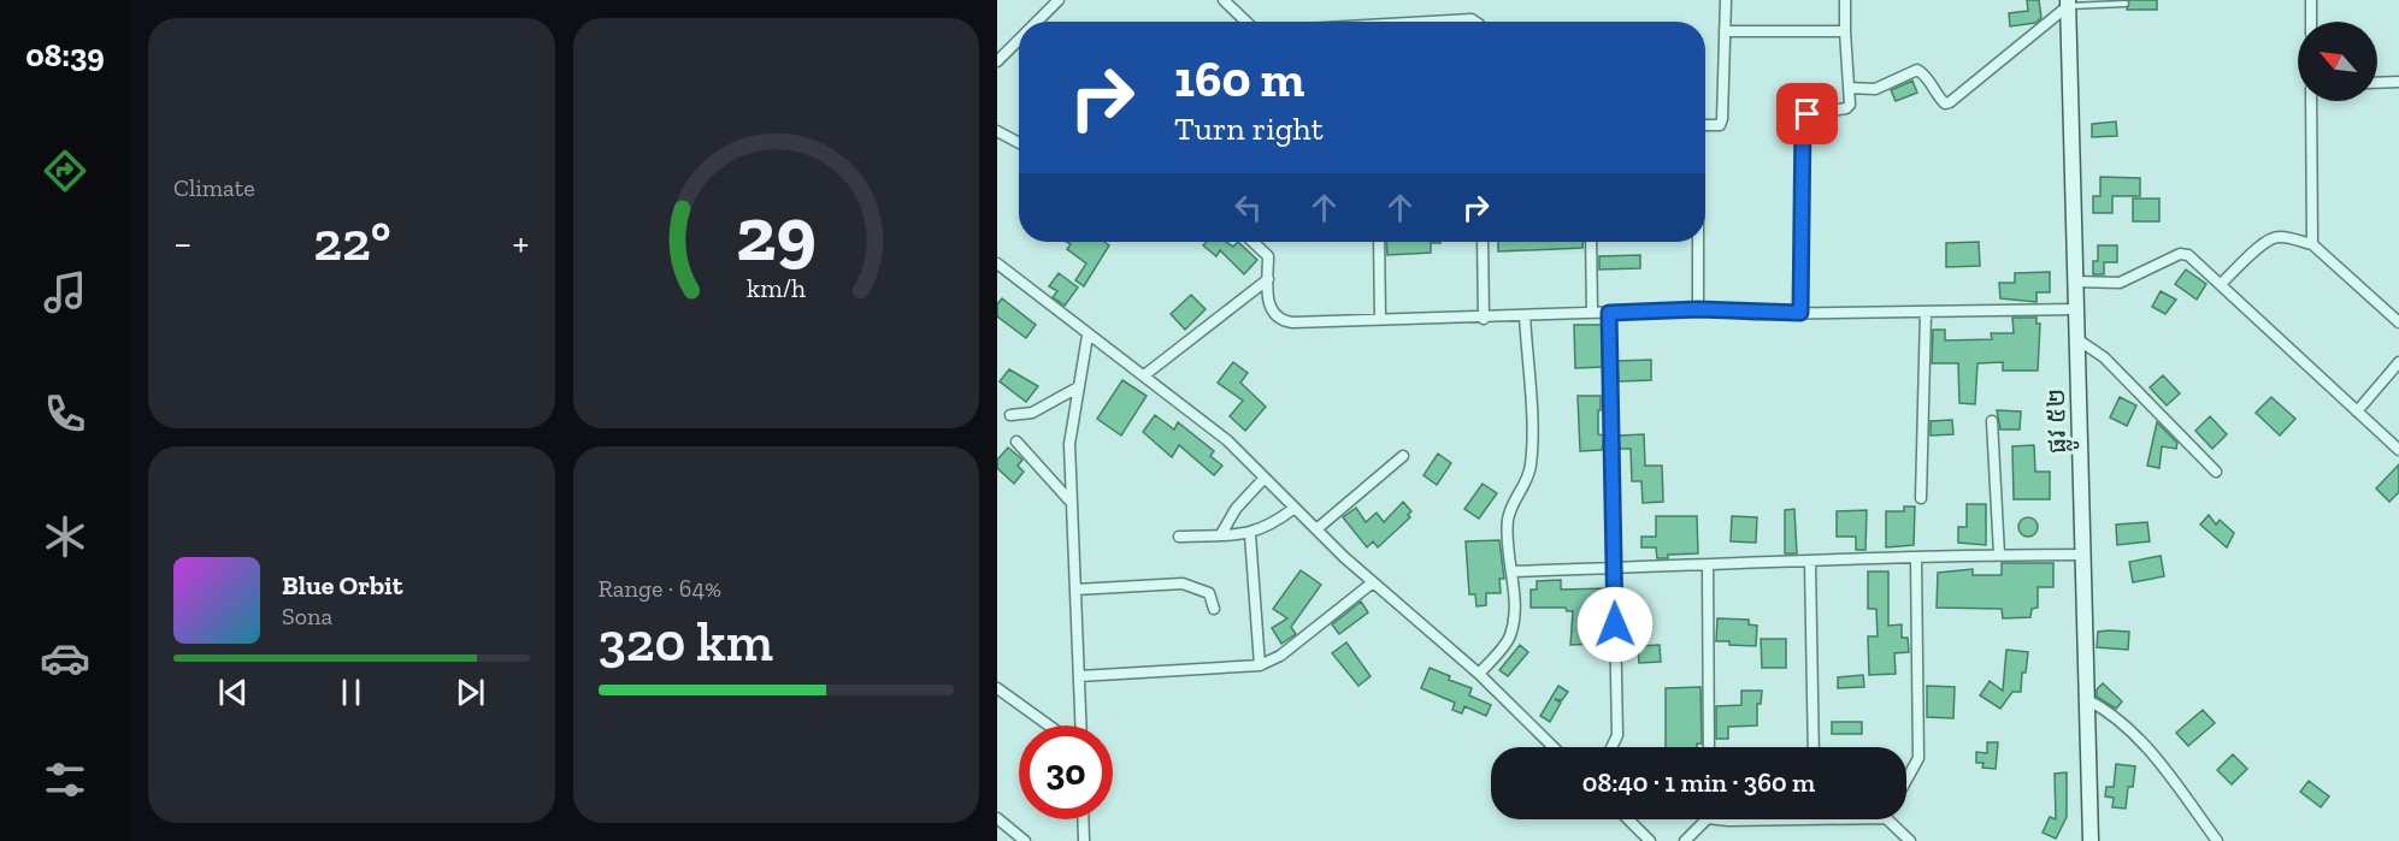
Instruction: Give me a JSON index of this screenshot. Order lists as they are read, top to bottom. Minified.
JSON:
{"streets":{"street":["ផ្លូវ ៥២"]},"north":"top left","page":{"tabs":"08:39","tile":["Climate",["Range · 64%","320 km"]],"turn":["160 m","Turn right"],"heat":["−","22°","+"],"song":["Blue Orbit","Sona"],"limit":"30","trip":"08:40 · 1 min · 360 m","gauge":["29","km/h"]}}
